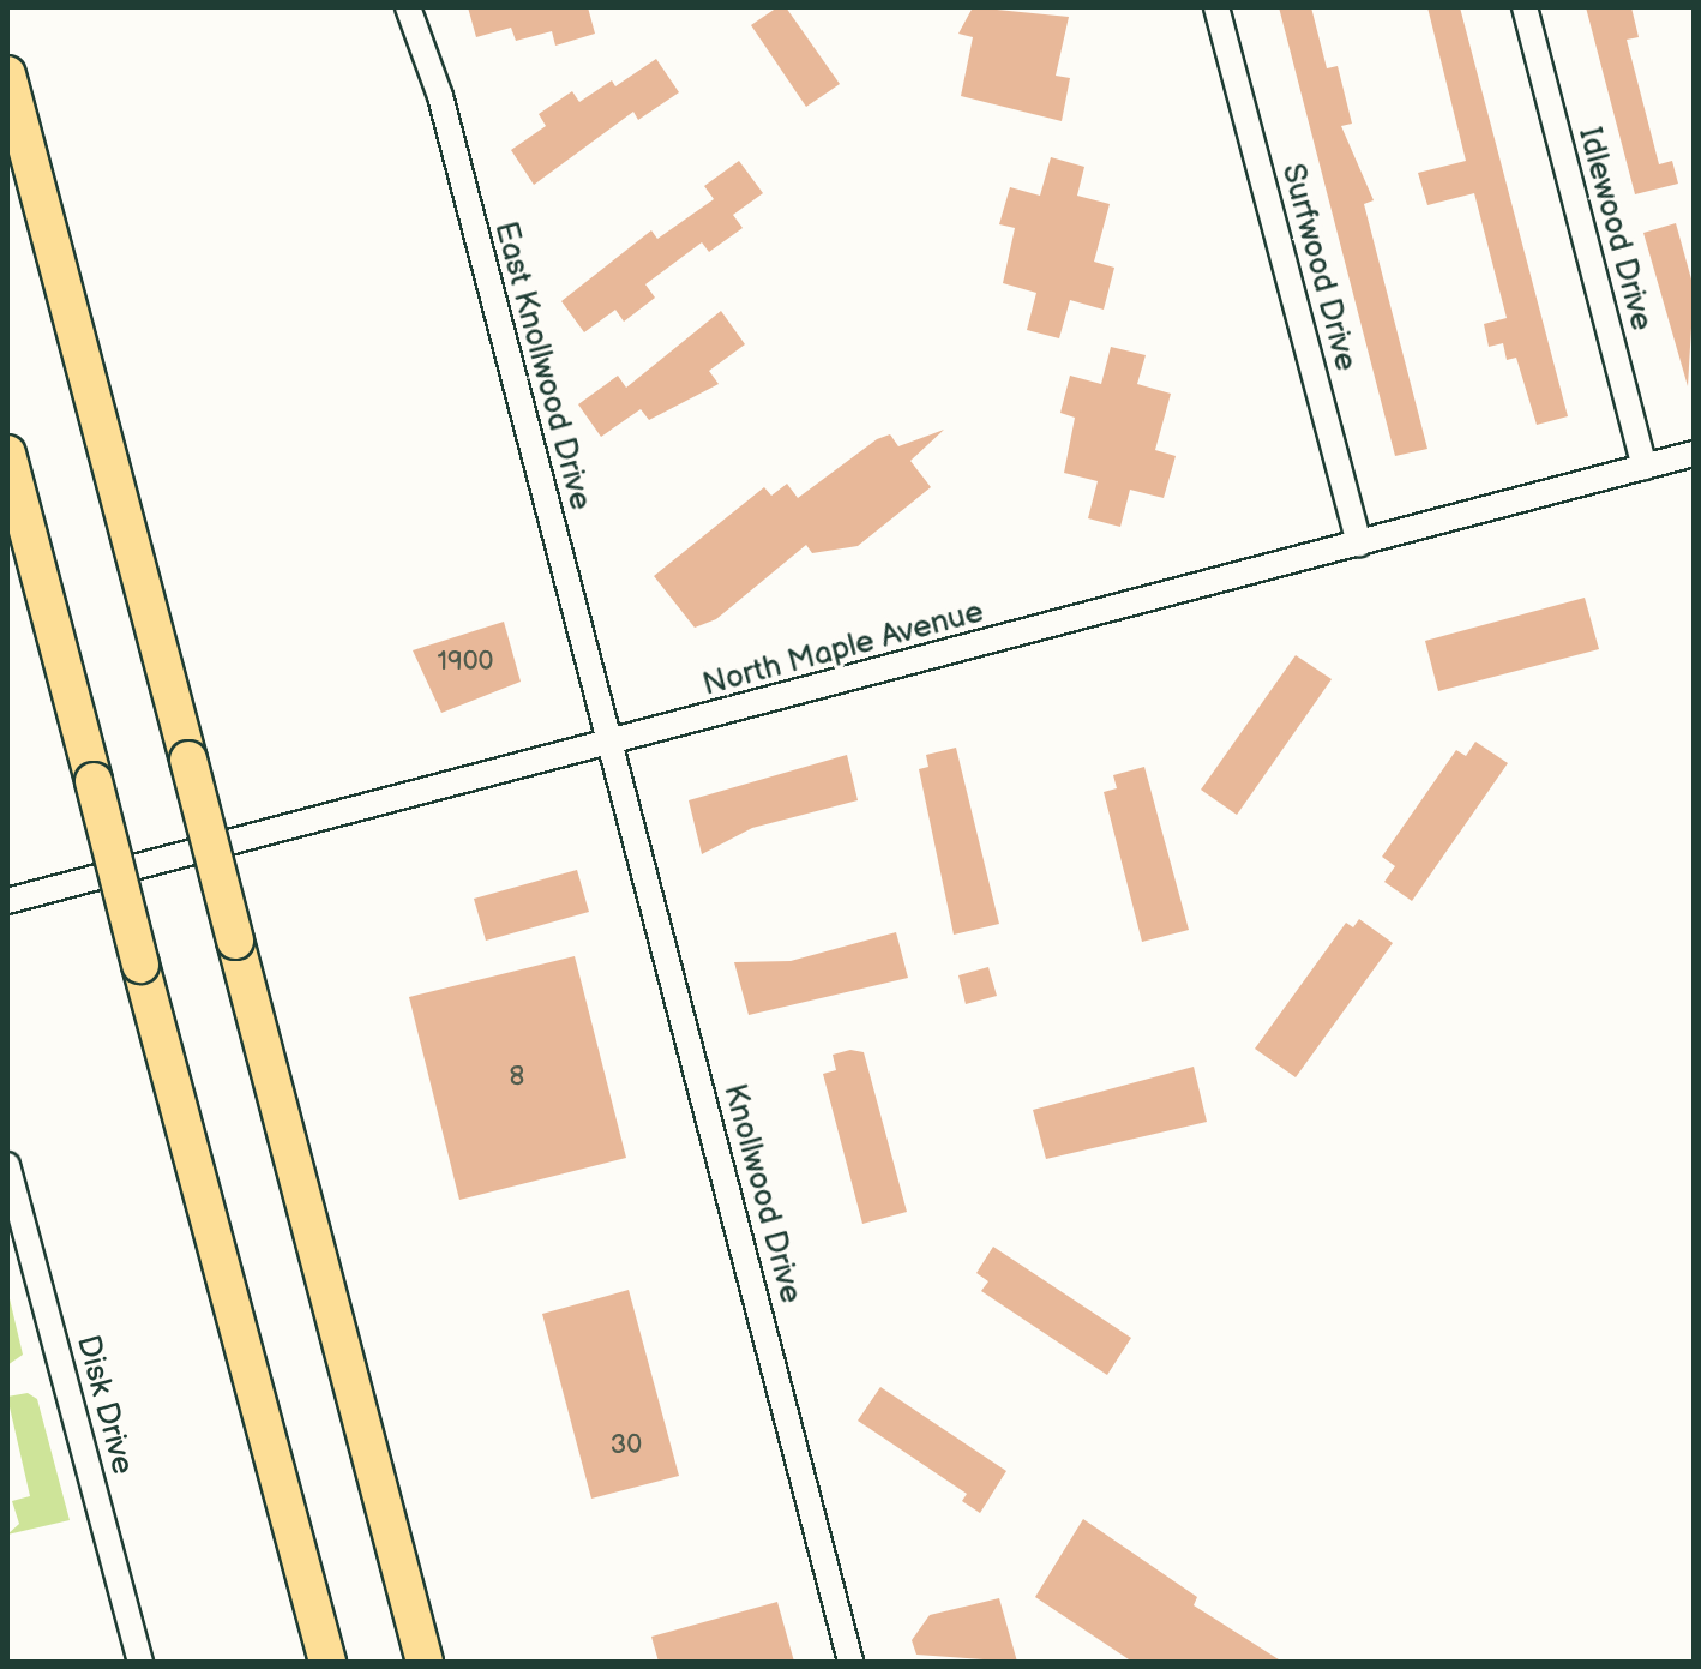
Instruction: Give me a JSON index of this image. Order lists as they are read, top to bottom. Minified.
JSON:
{"streets":{"street":["Idlewood Drive","Surfwood Drive","East Knollwood Drive","North Maple Avenue","Knollwood Drive","Disk Drive"]},"crossings":[["Idlewood Drive","North Maple Avenue"],["Surfwood Drive","North Maple Avenue"],["East Knollwood Drive","North Maple Avenue"],["East Knollwood Drive","Knollwood Drive"],["North Maple Avenue","Knollwood Drive"]],"house_numbers":["1900","8","30"]}
